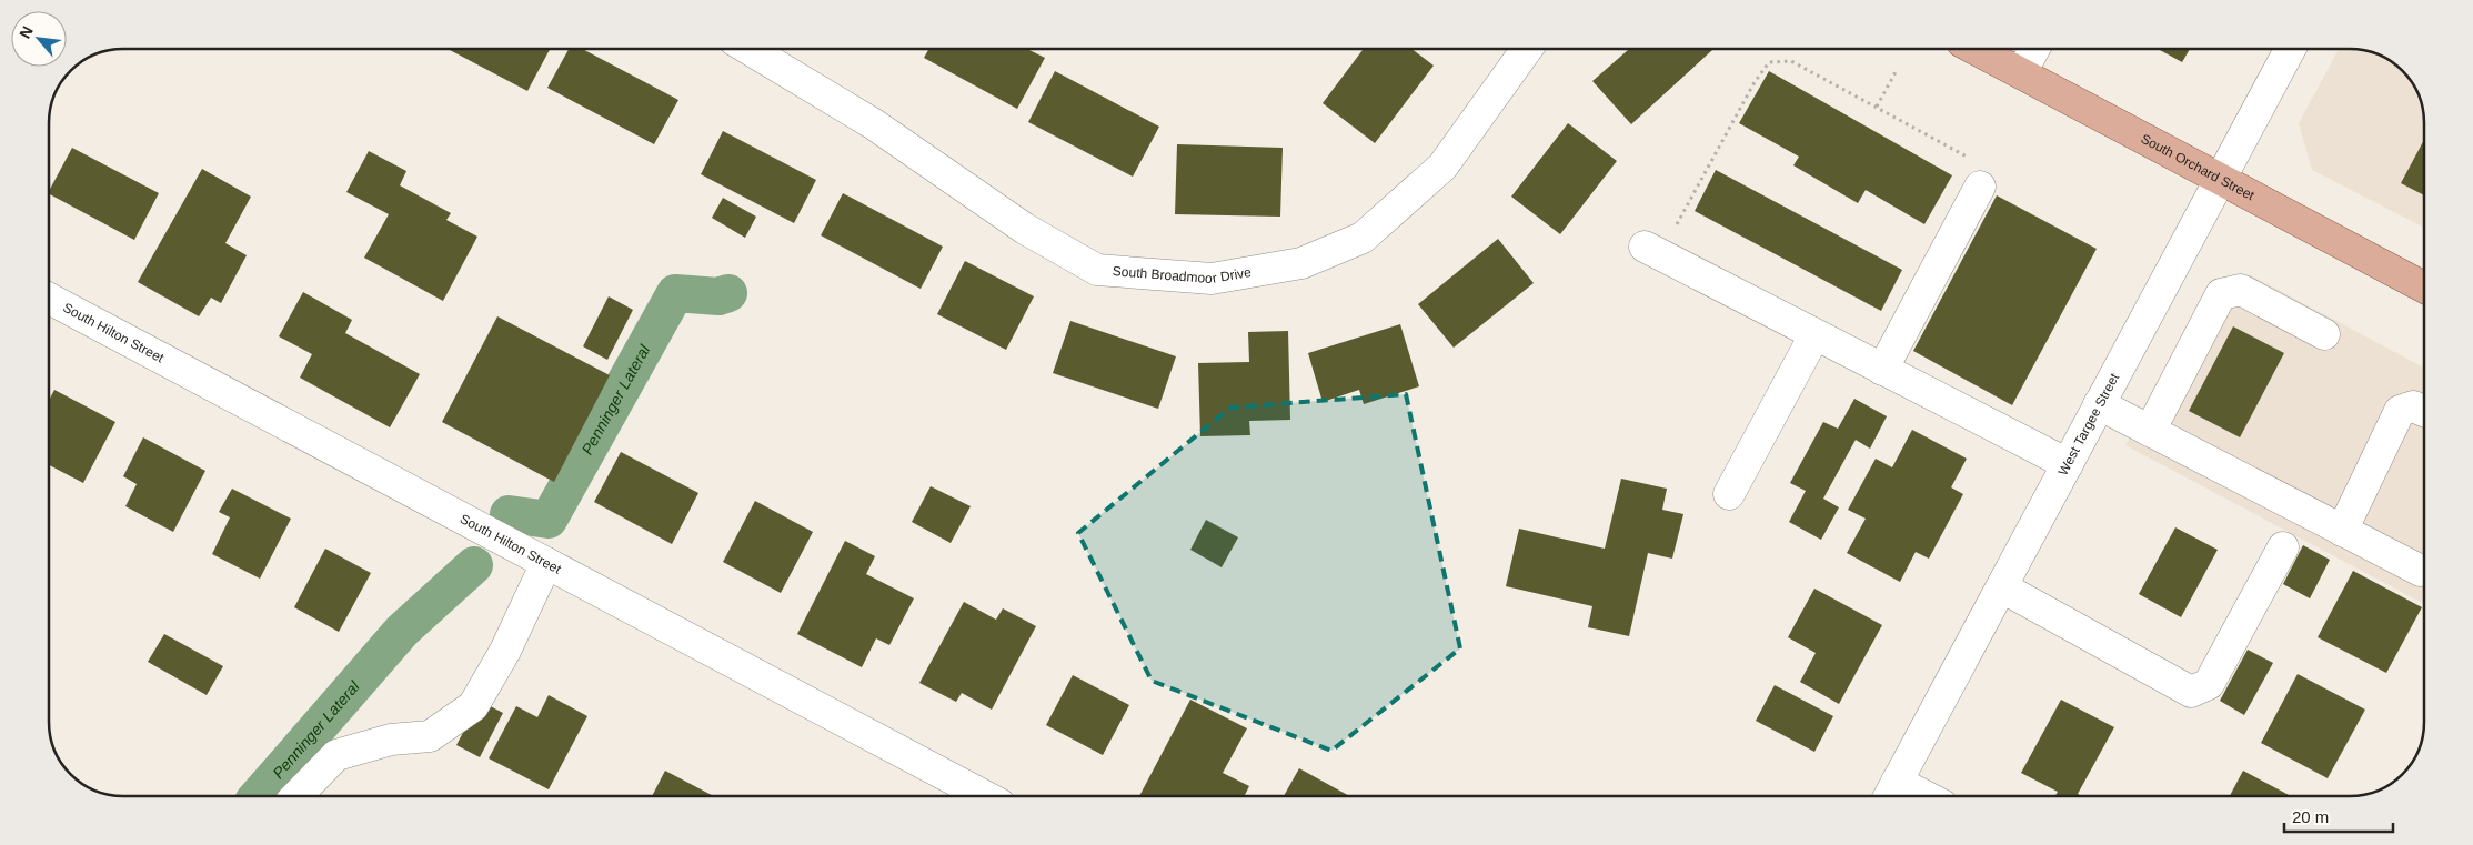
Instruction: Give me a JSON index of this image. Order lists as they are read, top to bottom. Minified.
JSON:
{"streets":{"main road":["South Orchard Street"],"street":["South Broadmoor Drive","South Hilton Street","West Targee Street"]},"crossings":[["South Orchard Street","West Targee Street"]],"water":["Penninger Lateral"],"scale_bar":"20 m","north":"top left"}
